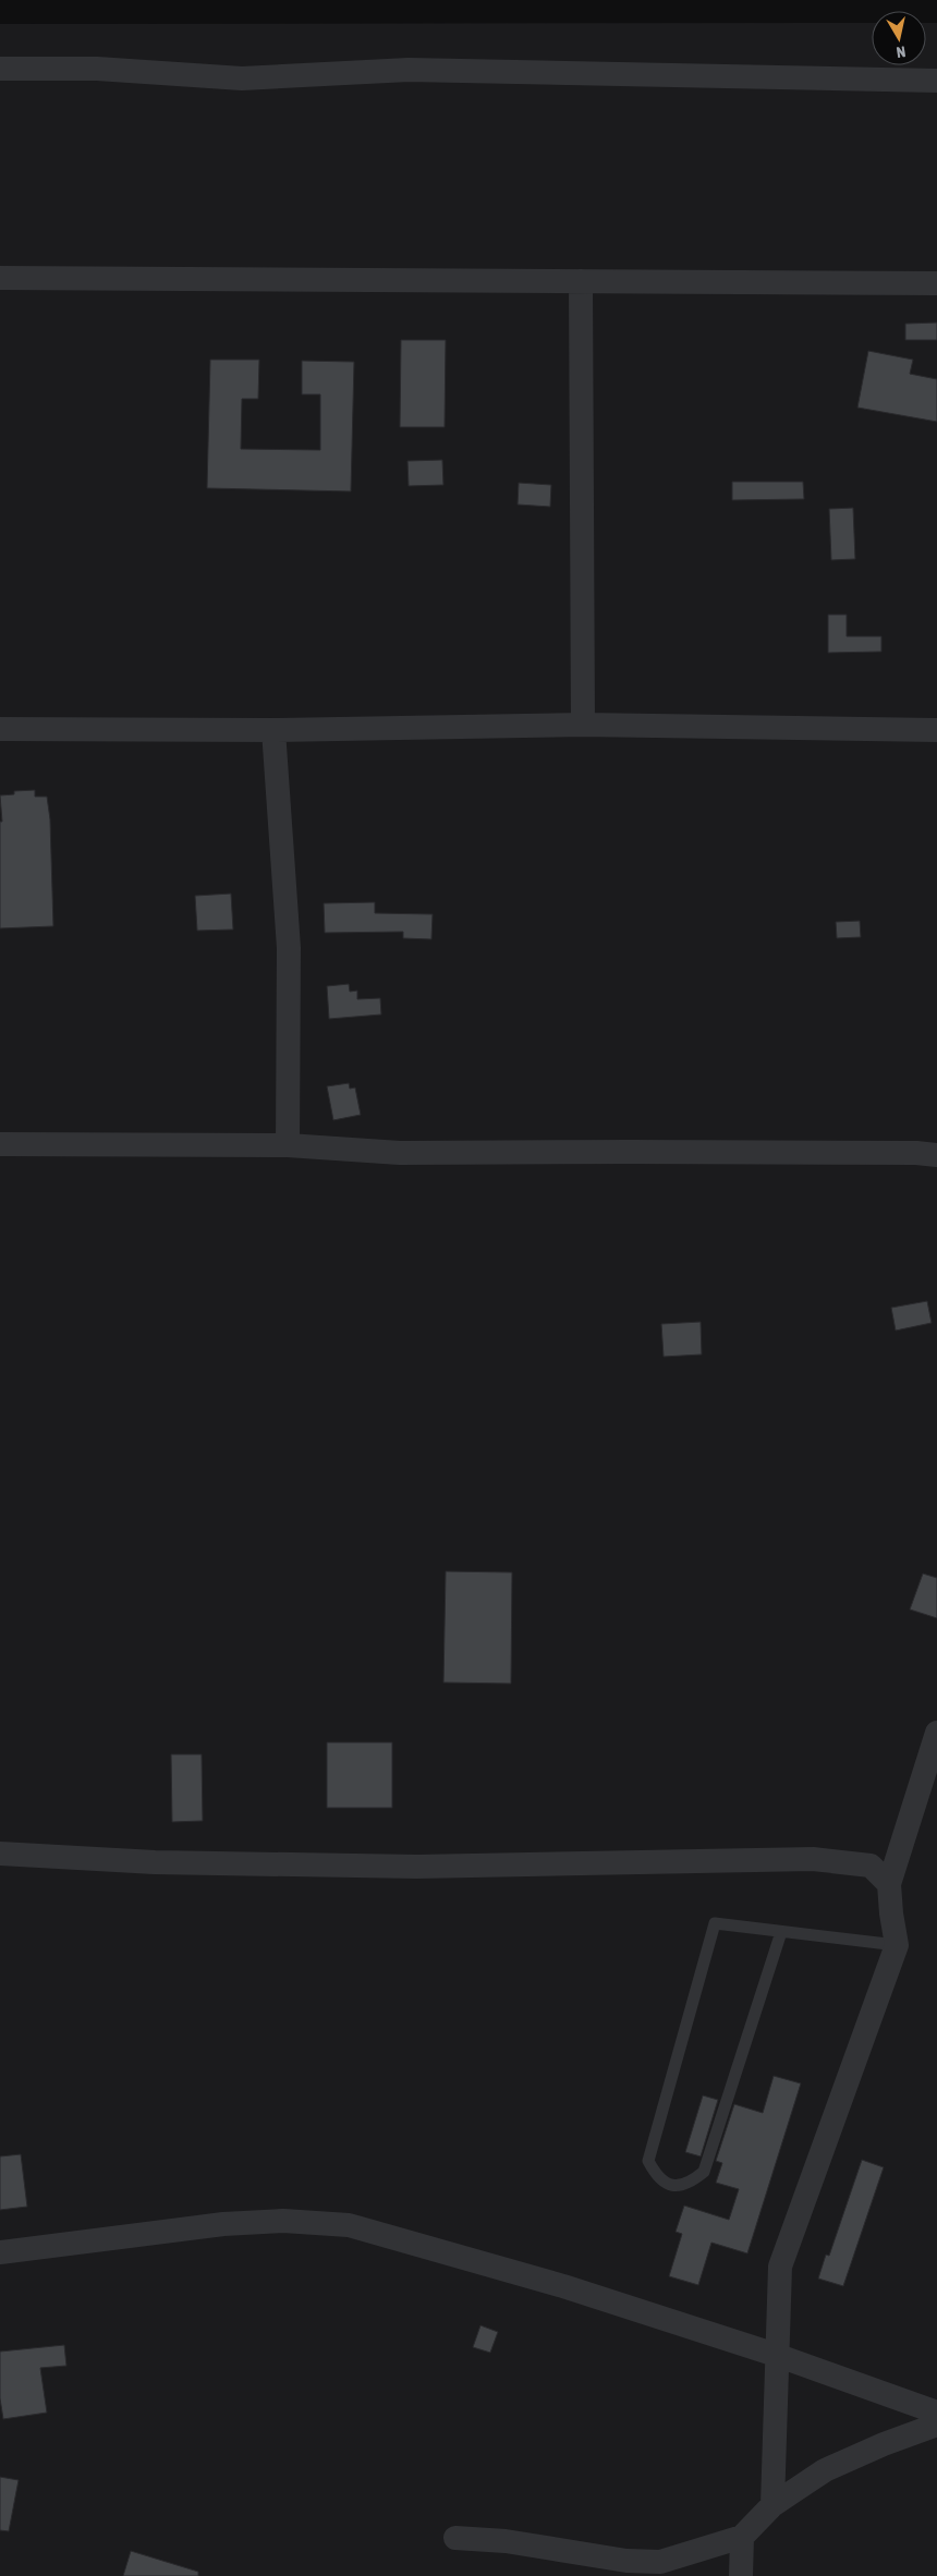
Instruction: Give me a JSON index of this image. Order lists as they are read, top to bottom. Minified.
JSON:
{"north":"bottom"}
